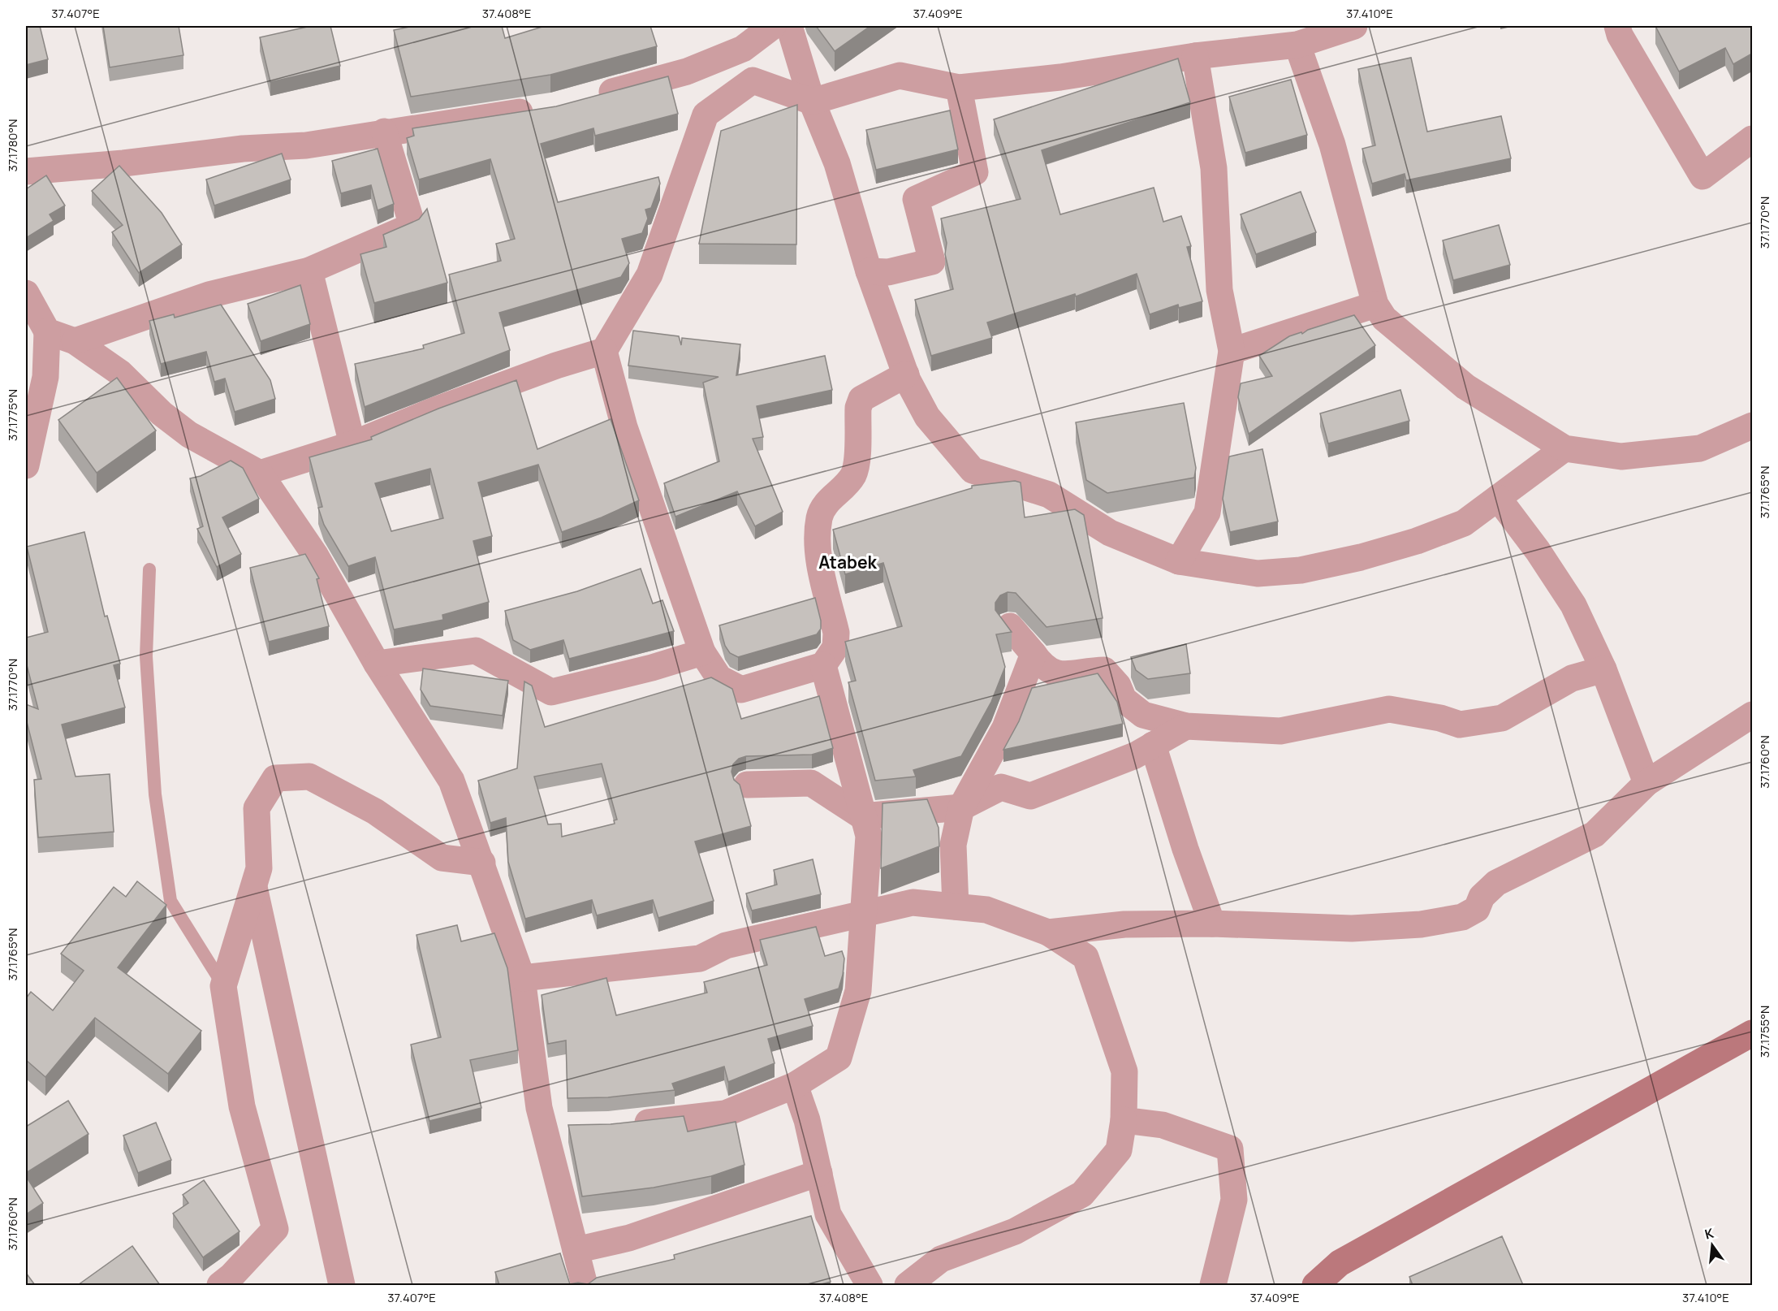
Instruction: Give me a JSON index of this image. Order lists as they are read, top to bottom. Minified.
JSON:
{"districts":["Atabek"],"north":"top","coordinates":["37.407°E","37.408°E","37.409°E","37.410°E","37.1780°N","37.1770°N","37.1775°N","37.1765°N","37.1760°N","37.1755°N"]}
